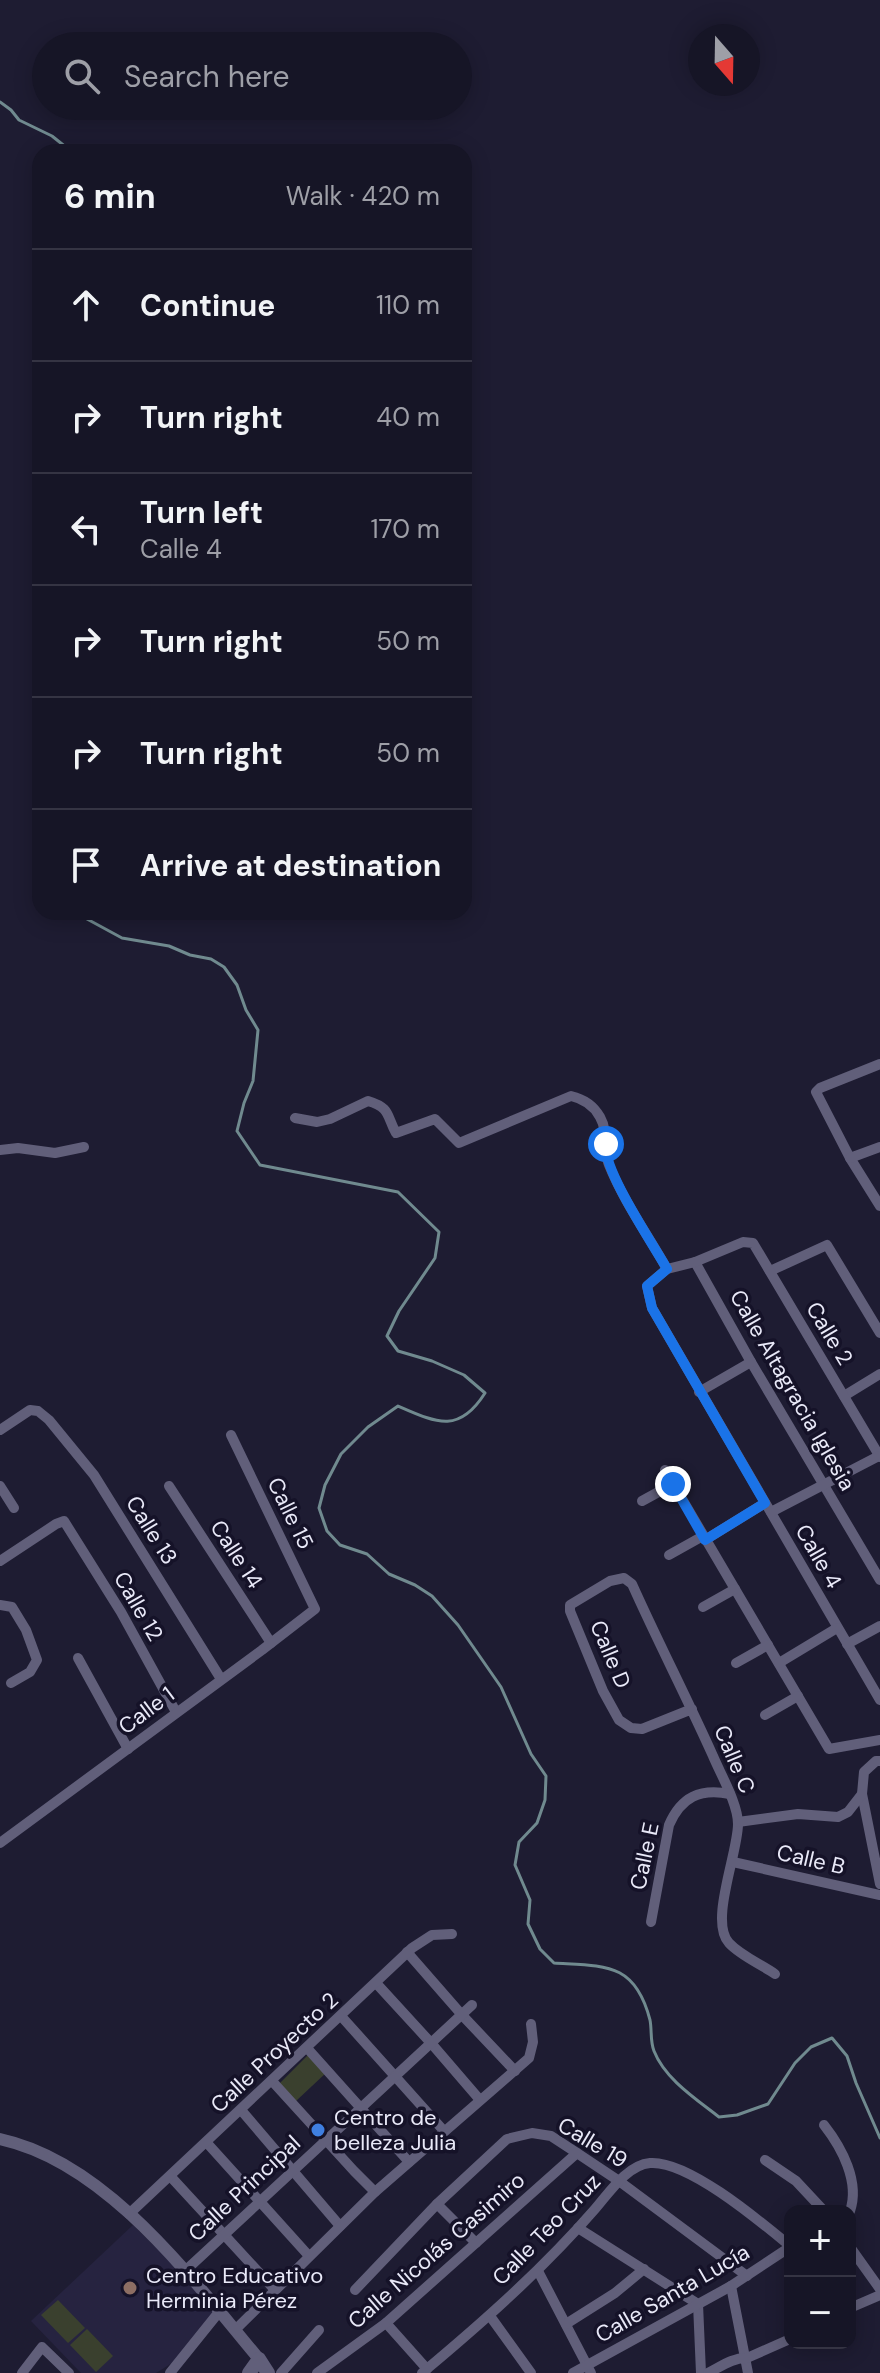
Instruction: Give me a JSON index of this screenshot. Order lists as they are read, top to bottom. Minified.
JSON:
{"streets":{"street":["Calle 2","Calle Altagracia Iglesia","Calle 15","Calle 13","Calle 14","Calle 4","Calle 12","Calle D","Calle 1","Calle C","Calle E","Calle B","Calle Proyecto 2","Calle 19","Calle Principal","Calle Teo Cruz","Calle Nicolás Casimiro","Calle Santa Lucía"]},"crossings":[["Calle 2","Calle Altagracia Iglesia"],["Calle 15","Calle 1"],["Calle 13","Calle 1"],["Calle 14","Calle 1"],["Calle 12","Calle 1"],["Calle D","Calle C"],["Calle C","Calle E"],["Calle C","Calle B"],["Calle 19","Calle Teo Cruz"],["Calle 19","Calle Nicolás Casimiro"],["Calle 19","Calle Santa Lucía"]],"places":["Centro de belleza Julia","Centro Educativo Herminia Pérez"],"north":"bottom","page":{"search":"Search here","heading":["6 min","Walk · 420 m"],"list":[["Continue","110 m"],["Turn right","40 m"],["Turn left","Calle 4","170 m"],["Turn right","50 m"],["Turn right","50 m"],"Arrive at destination"],"map_buttons":["+","−"]}}
